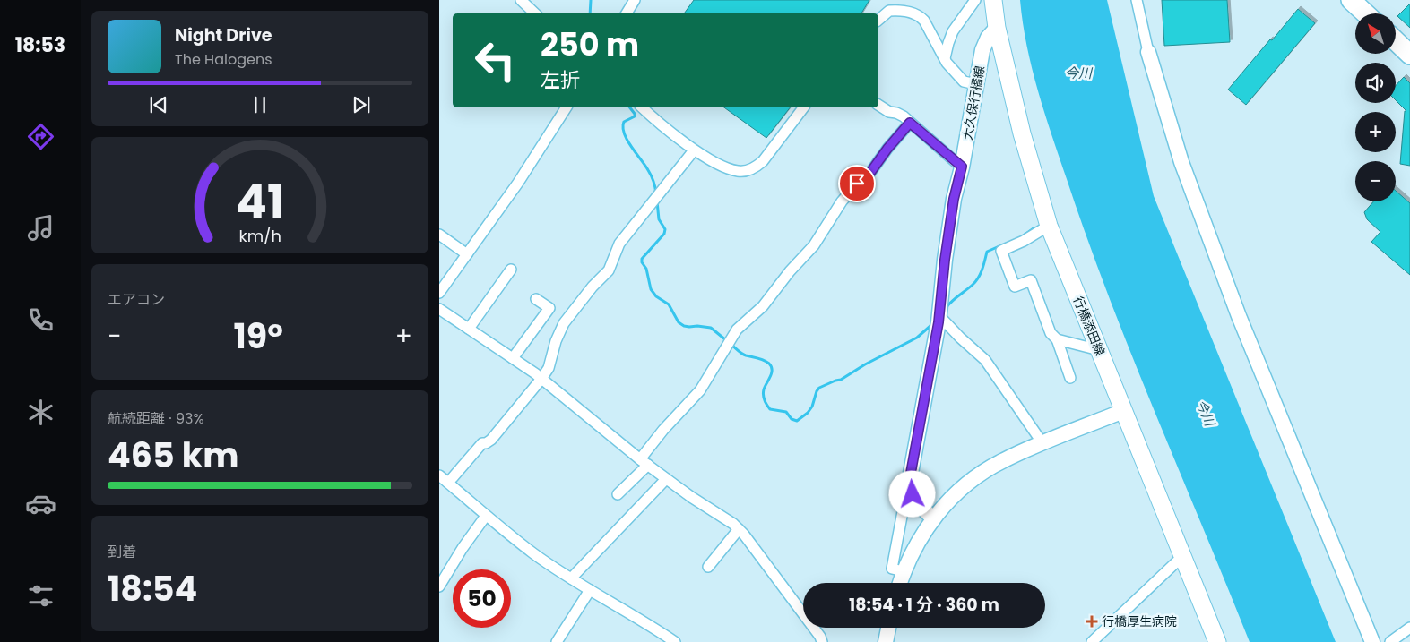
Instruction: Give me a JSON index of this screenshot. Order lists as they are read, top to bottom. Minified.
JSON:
{"streets":{"main road":["大久保行橋線","行橋添田線"]},"crossings":[["大久保行橋線","行橋添田線"]],"water":["今川"],"places":{"health":["行橋厚生病院"]},"north":"top left","page":{"tabs":"18:53","map_buttons":["+","−"],"turn":["250 m","左折"],"song":["Night Drive","The Halogens"],"tile":["エアコン",["航続距離 · 93%","465 km"],["到着","18:54"]],"heat":["−","19°","+"],"limit":"50","trip":"18:54 · 1 分 · 360 m","gauge":["41","km/h"]}}
